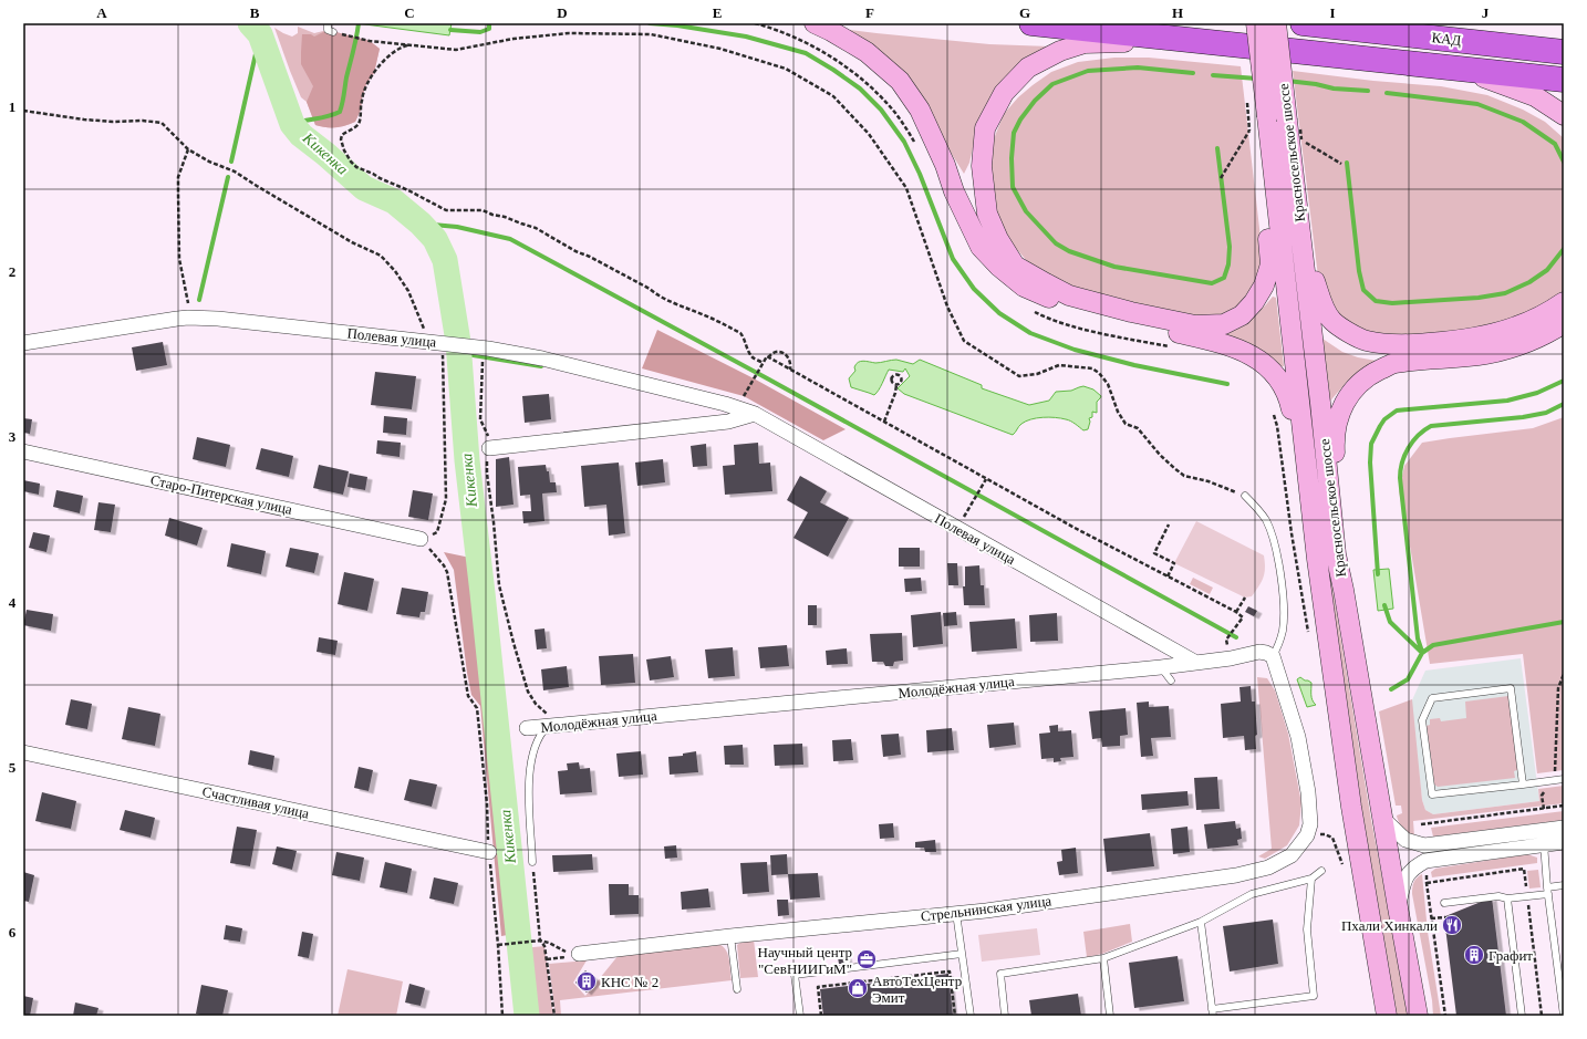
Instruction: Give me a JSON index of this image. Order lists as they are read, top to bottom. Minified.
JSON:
{"streets":{"highway":["КАД"],"main road":["Красносельское шоссе"],"street":["Полевая улица","Старо-Питерская улица","Молодёжная улица","Счастливая улица","Стрельнинская улица"]},"crossings":[["Полевая улица","Молодёжная улица"],["Молодёжная улица","Стрельнинская улица"]],"water":["Кикенка"],"places":{"restaurant":["Пхали Хинкали"],"building":["Графит","КНС № 2"],"office":["Научный центр \"СевНИИГиМ\""],"shop":["АвтоТехЦентр Эмит"]},"grid":{"columns":["A","B","C","D","E","F","G","H","I","J"],"rows":["1","2","3","4","5","6"]}}
